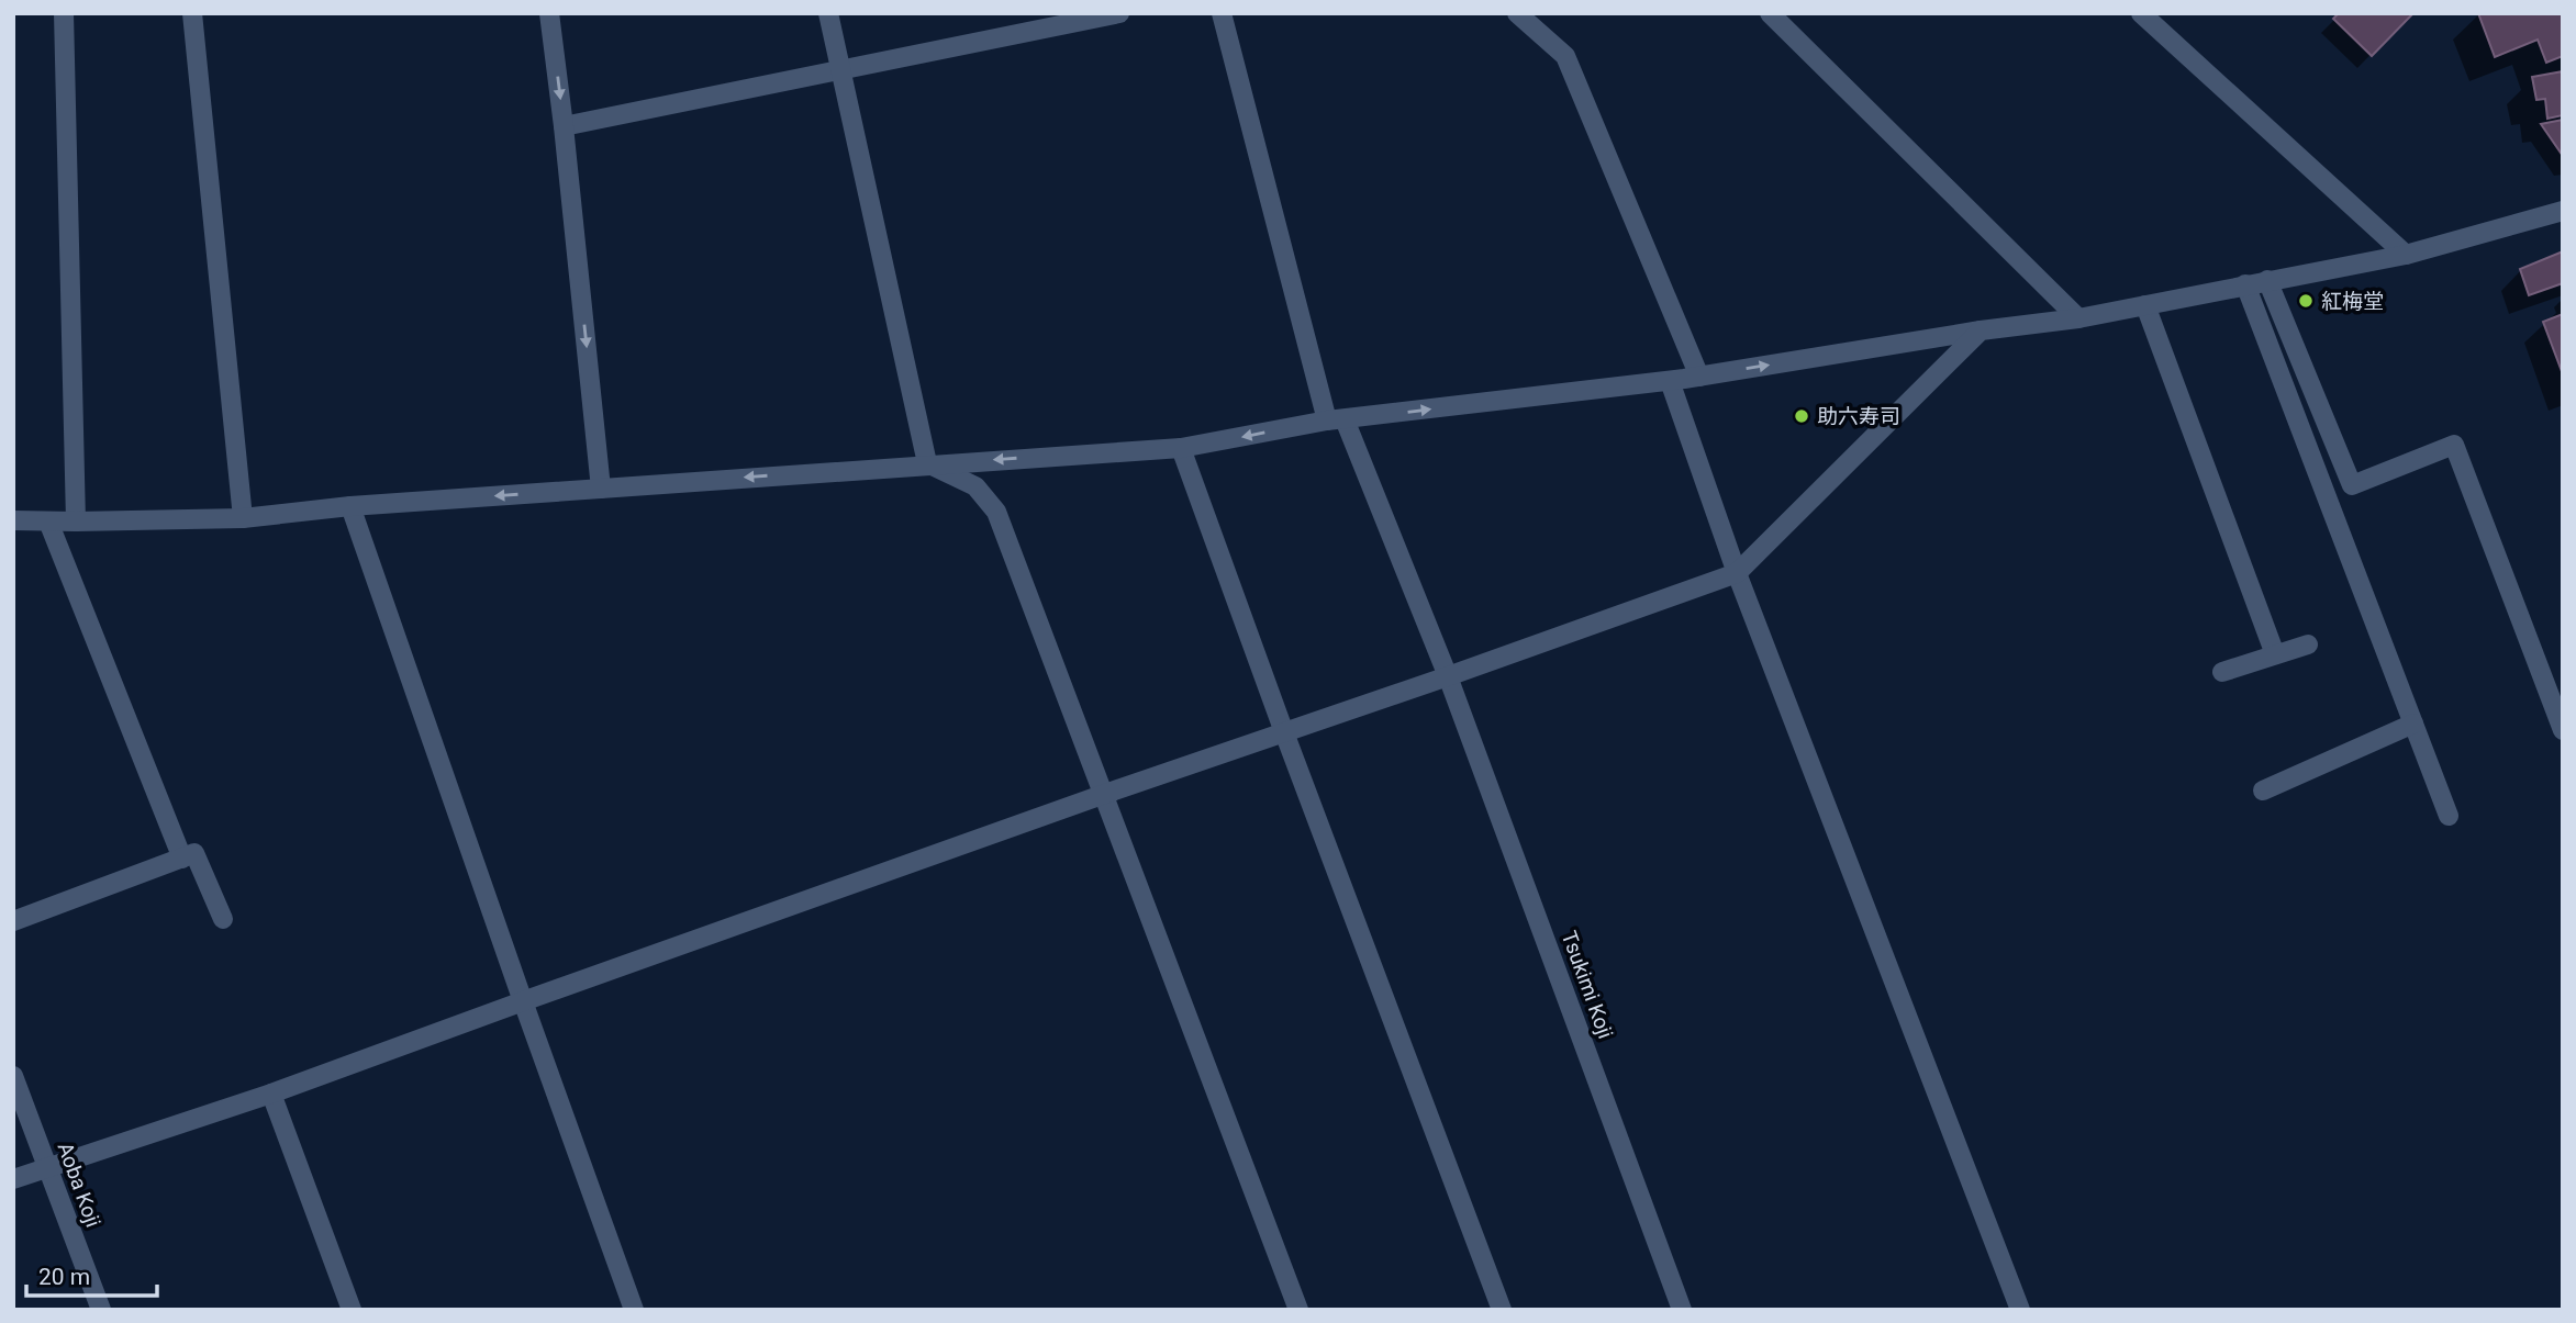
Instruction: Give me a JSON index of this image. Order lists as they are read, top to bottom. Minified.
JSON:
{"streets":{"street":["Tsukimi Koji","Aoba Koji"]},"places":["紅梅堂","助六寿司"],"scale_bar":"20 m"}
